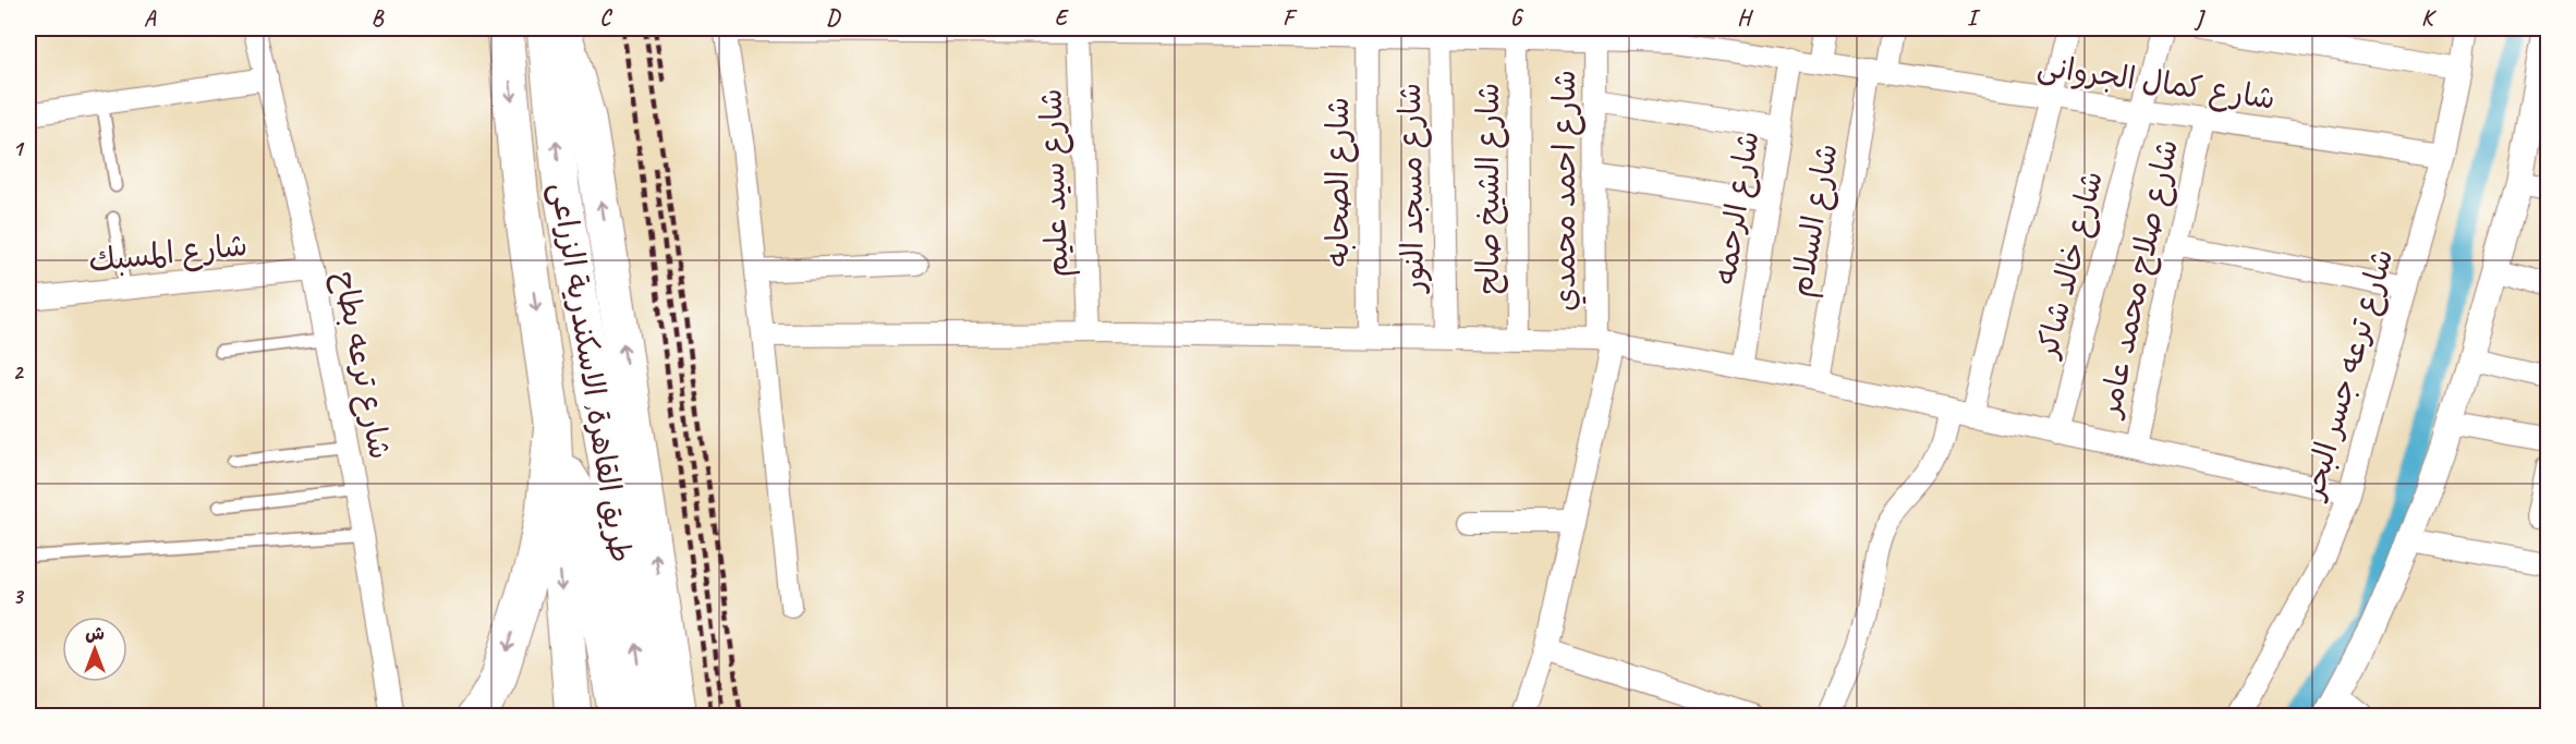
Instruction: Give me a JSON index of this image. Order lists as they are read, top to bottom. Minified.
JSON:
{"streets":{"highway":["طريق القاهرة, الاسكندرية الزراعى"],"street":["شارع كمال الجروانى","شارع الصحابه","شارع سيد عليم","شارع مسجد النور","شارع الشيخ صالح","شارع احمد محمدي","شارع الرحمه","شارع السلام","شارع المسبك","شارع خالد شاكر","شارع صلاح محمد عامر","شارع ترعه بطاح","شارع ترعه جسر البحر"]},"crossings":[["شارع كمال الجروانى","شارع الصحابه"],["شارع كمال الجروانى","شارع سيد عليم"],["شارع كمال الجروانى","شارع مسجد النور"],["شارع كمال الجروانى","شارع الشيخ صالح"],["شارع كمال الجروانى","شارع احمد محمدي"],["شارع كمال الجروانى","شارع الرحمه"],["شارع كمال الجروانى","شارع السلام"],["شارع كمال الجروانى","شارع خالد شاكر"],["شارع كمال الجروانى","شارع صلاح محمد عامر"],["شارع كمال الجروانى","شارع ترعه جسر البحر"],["شارع المسبك","شارع ترعه بطاح"]],"north":"top","grid":{"columns":["A","B","C","D","E","F","G","H","I","J","K"],"rows":["1","2","3"]}}
